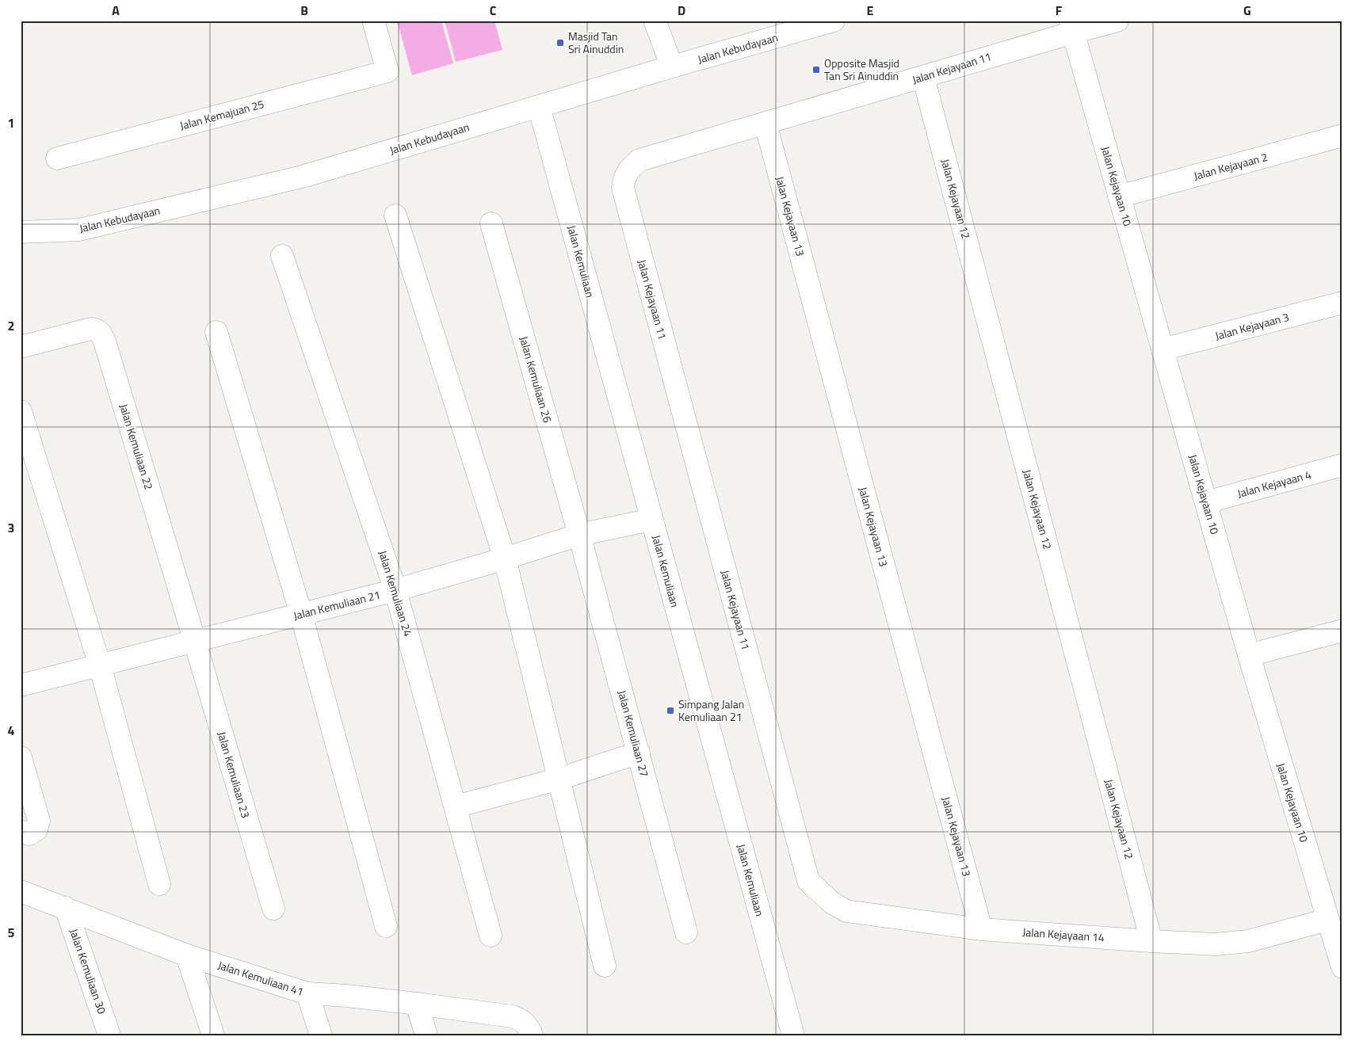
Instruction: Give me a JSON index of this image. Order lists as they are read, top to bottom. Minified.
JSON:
{"streets":{"street":["Jalan Kebudayaan","Jalan Kejayaan 11","Jalan Kemajuan 25","Jalan Kejayaan 2","Jalan Kejayaan 10","Jalan Kejayaan 12","Jalan Kejayaan 13","Jalan Kemuliaan","Jalan Kejayaan 3","Jalan Kemuliaan 26","Jalan Kemuliaan 22","Jalan Kejayaan 4","Jalan Kemuliaan 24","Jalan Kemuliaan 21","Jalan Kemuliaan 27","Jalan Kemuliaan 23","Jalan Kejayaan 14","Jalan Kemuliaan 30","Jalan Kemuliaan 41"]},"crossings":[["Jalan Kebudayaan","Jalan Kemuliaan"],["Jalan Kejayaan 11","Jalan Kejayaan 10"],["Jalan Kejayaan 11","Jalan Kejayaan 12"],["Jalan Kejayaan 11","Jalan Kejayaan 13"],["Jalan Kejayaan 11","Jalan Kejayaan 14"],["Jalan Kejayaan 2","Jalan Kejayaan 10"],["Jalan Kejayaan 10","Jalan Kejayaan 3"],["Jalan Kejayaan 10","Jalan Kejayaan 4"],["Jalan Kejayaan 10","Jalan Kejayaan 14"],["Jalan Kejayaan 12","Jalan Kejayaan 14"],["Jalan Kejayaan 13","Jalan Kejayaan 14"],["Jalan Kemuliaan","Jalan Kemuliaan 21"],["Jalan Kemuliaan 26","Jalan Kemuliaan 21"],["Jalan Kemuliaan 26","Jalan Kemuliaan 27"],["Jalan Kemuliaan 22","Jalan Kemuliaan 21"],["Jalan Kemuliaan 22","Jalan Kemuliaan 23"],["Jalan Kemuliaan 24","Jalan Kemuliaan 21"],["Jalan Kemuliaan 21","Jalan Kemuliaan 27"],["Jalan Kemuliaan 21","Jalan Kemuliaan 23"],["Jalan Kemuliaan 30","Jalan Kemuliaan 41"]],"places":{"transit":["Masjid Tan Sri Ainuddin","Opposite Masjid Tan Sri Ainuddin","Simpang Jalan Kemuliaan 21"]},"grid":{"columns":["A","B","C","D","E","F","G"],"rows":["1","2","3","4","5"]}}
